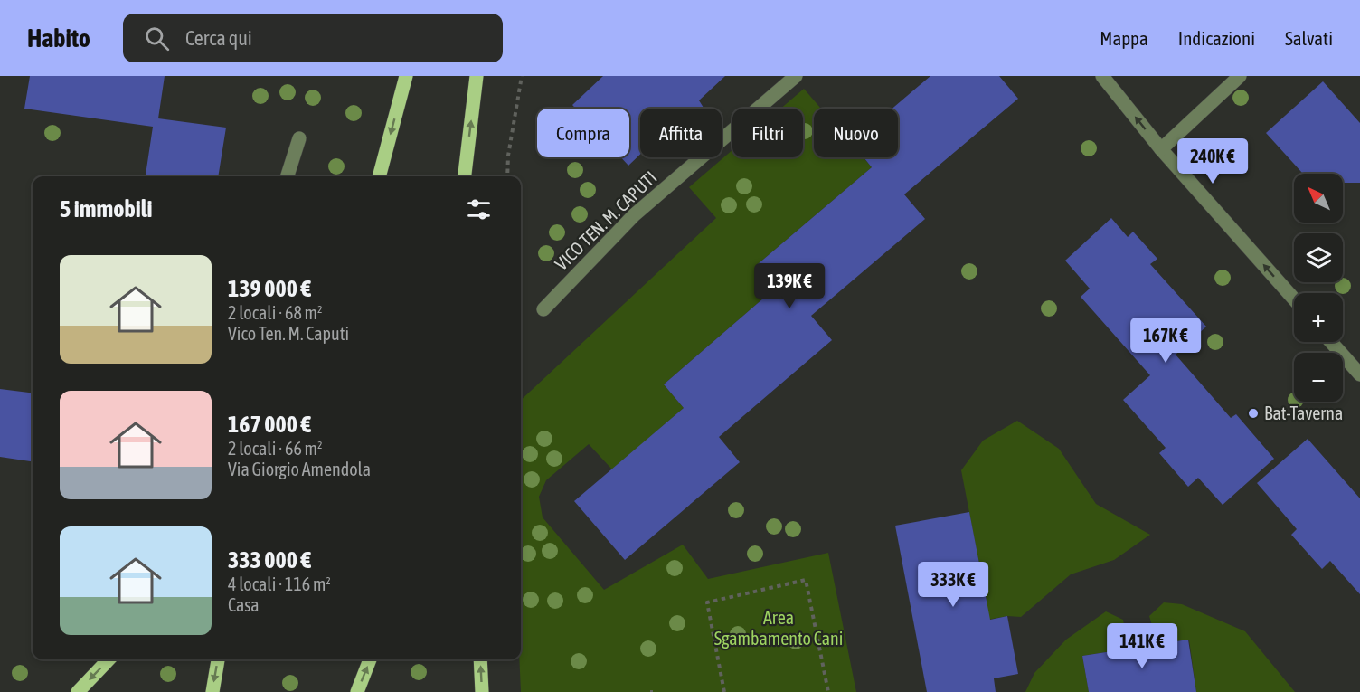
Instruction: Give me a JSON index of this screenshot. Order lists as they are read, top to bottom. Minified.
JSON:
{"streets":{"street":["VICO TEN. M. CAPUTI"]},"parks":["Area Sgambamento Cani"],"places":["Bat-Taverna"],"north":"top left","page":{"header":"Habito","search":"Cerca qui","nav":["Mappa","Indicazioni","Salvati"],"chip":["Compra","Affitta","Filtri","Nuovo"],"price":["240K €","139K €","167K €","333K €","141K €"],"map_buttons":["+","−"],"heading":"5 immobili","list":[{"name":"139 000 €","note":"2 locali · 68 m² · Vico Ten. M. Caputi"},{"name":"167 000 €","note":"2 locali · 66 m² · Via Giorgio Amendola"},{"name":"333 000 €","note":"4 locali · 116 m² · Casa"}]}}
